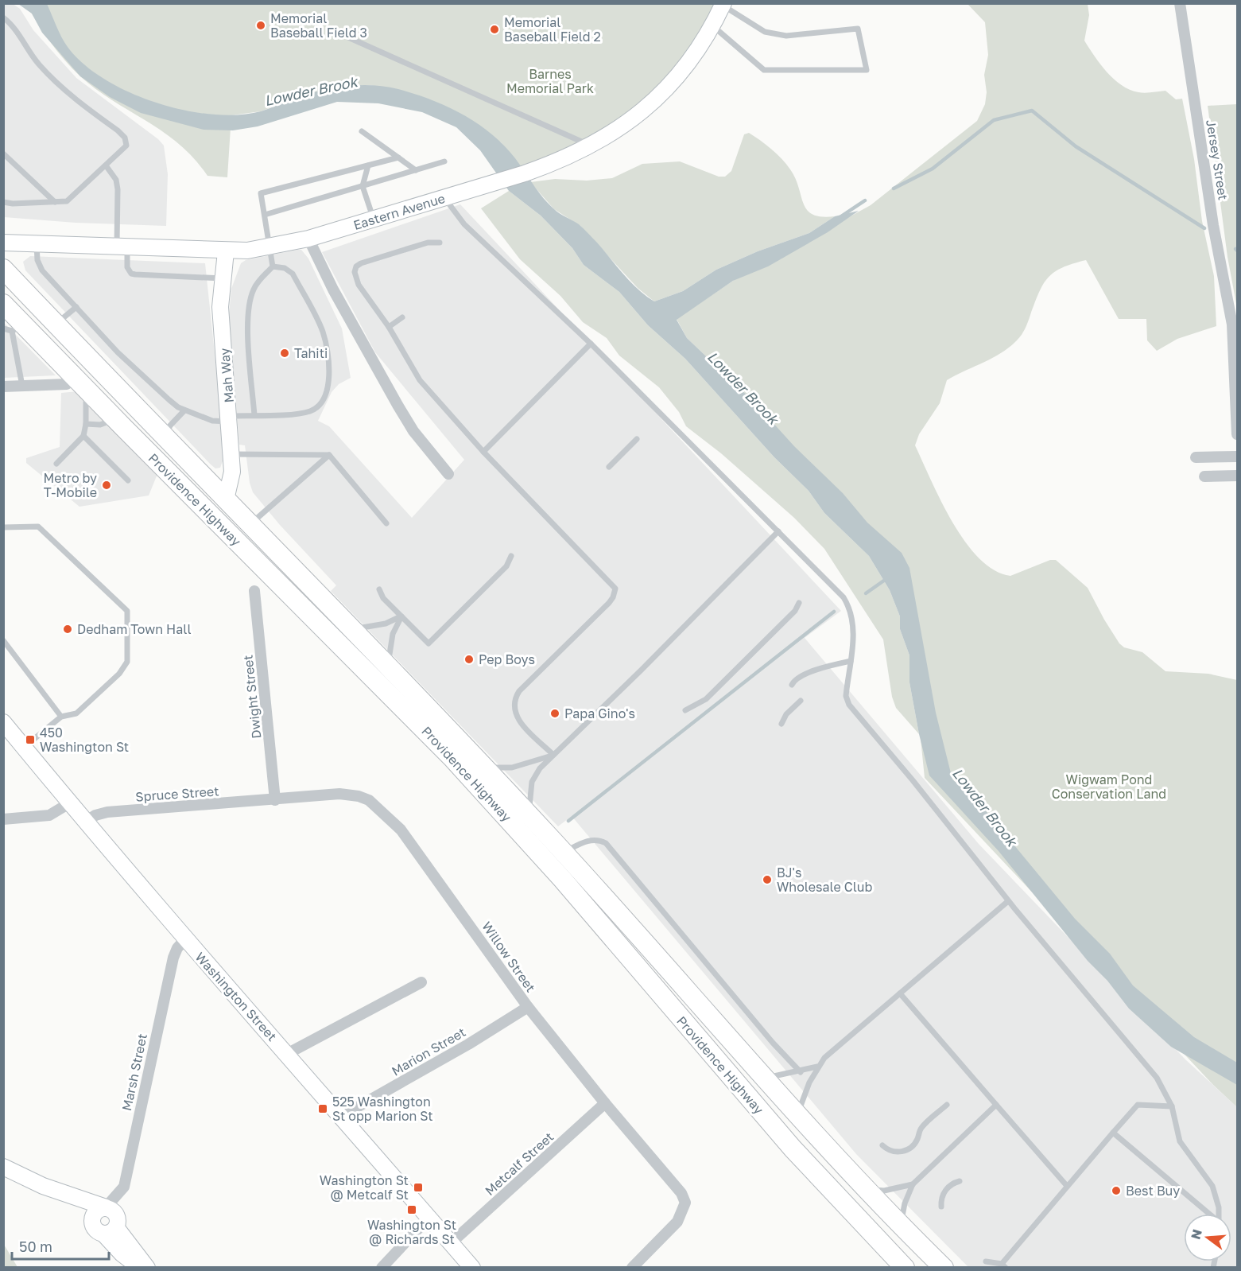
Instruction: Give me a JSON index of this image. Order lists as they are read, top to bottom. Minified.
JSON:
{"streets":{"highway":["Providence Highway"],"main road":["Eastern Avenue","Mah Way","Washington Street"],"street":["Jersey Street","Dwight Street","Spruce Street","Willow Street","Marion Street","Marsh Street","Metcalf Street"]},"crossings":[["Eastern Avenue","Mah Way"],["Mah Way","Providence Highway"],["Dwight Street","Spruce Street"],["Dwight Street","Willow Street"],["Spruce Street","Willow Street"],["Spruce Street","Washington Street"],["Willow Street","Marion Street"],["Willow Street","Metcalf Street"],["Washington Street","Marion Street"],["Washington Street","Marsh Street"],["Washington Street","Metcalf Street"]],"water":["Lowder Brook"],"parks":["Barnes Memorial Park","Wigwam Pond Conservation Land"],"places":{"other":["Memorial Baseball Field 3","Memorial Baseball Field 2","Tahiti","Metro by T-Mobile","Dedham Town Hall","Pep Boys","Papa Gino's","BJ's Wholesale Club","Best Buy"],"transit":["450 Washington St","525 Washington St opp Marion St","Washington St @ Metcalf St","Washington St @ Richards St"]},"scale_bar":"50 m","north":"left"}
